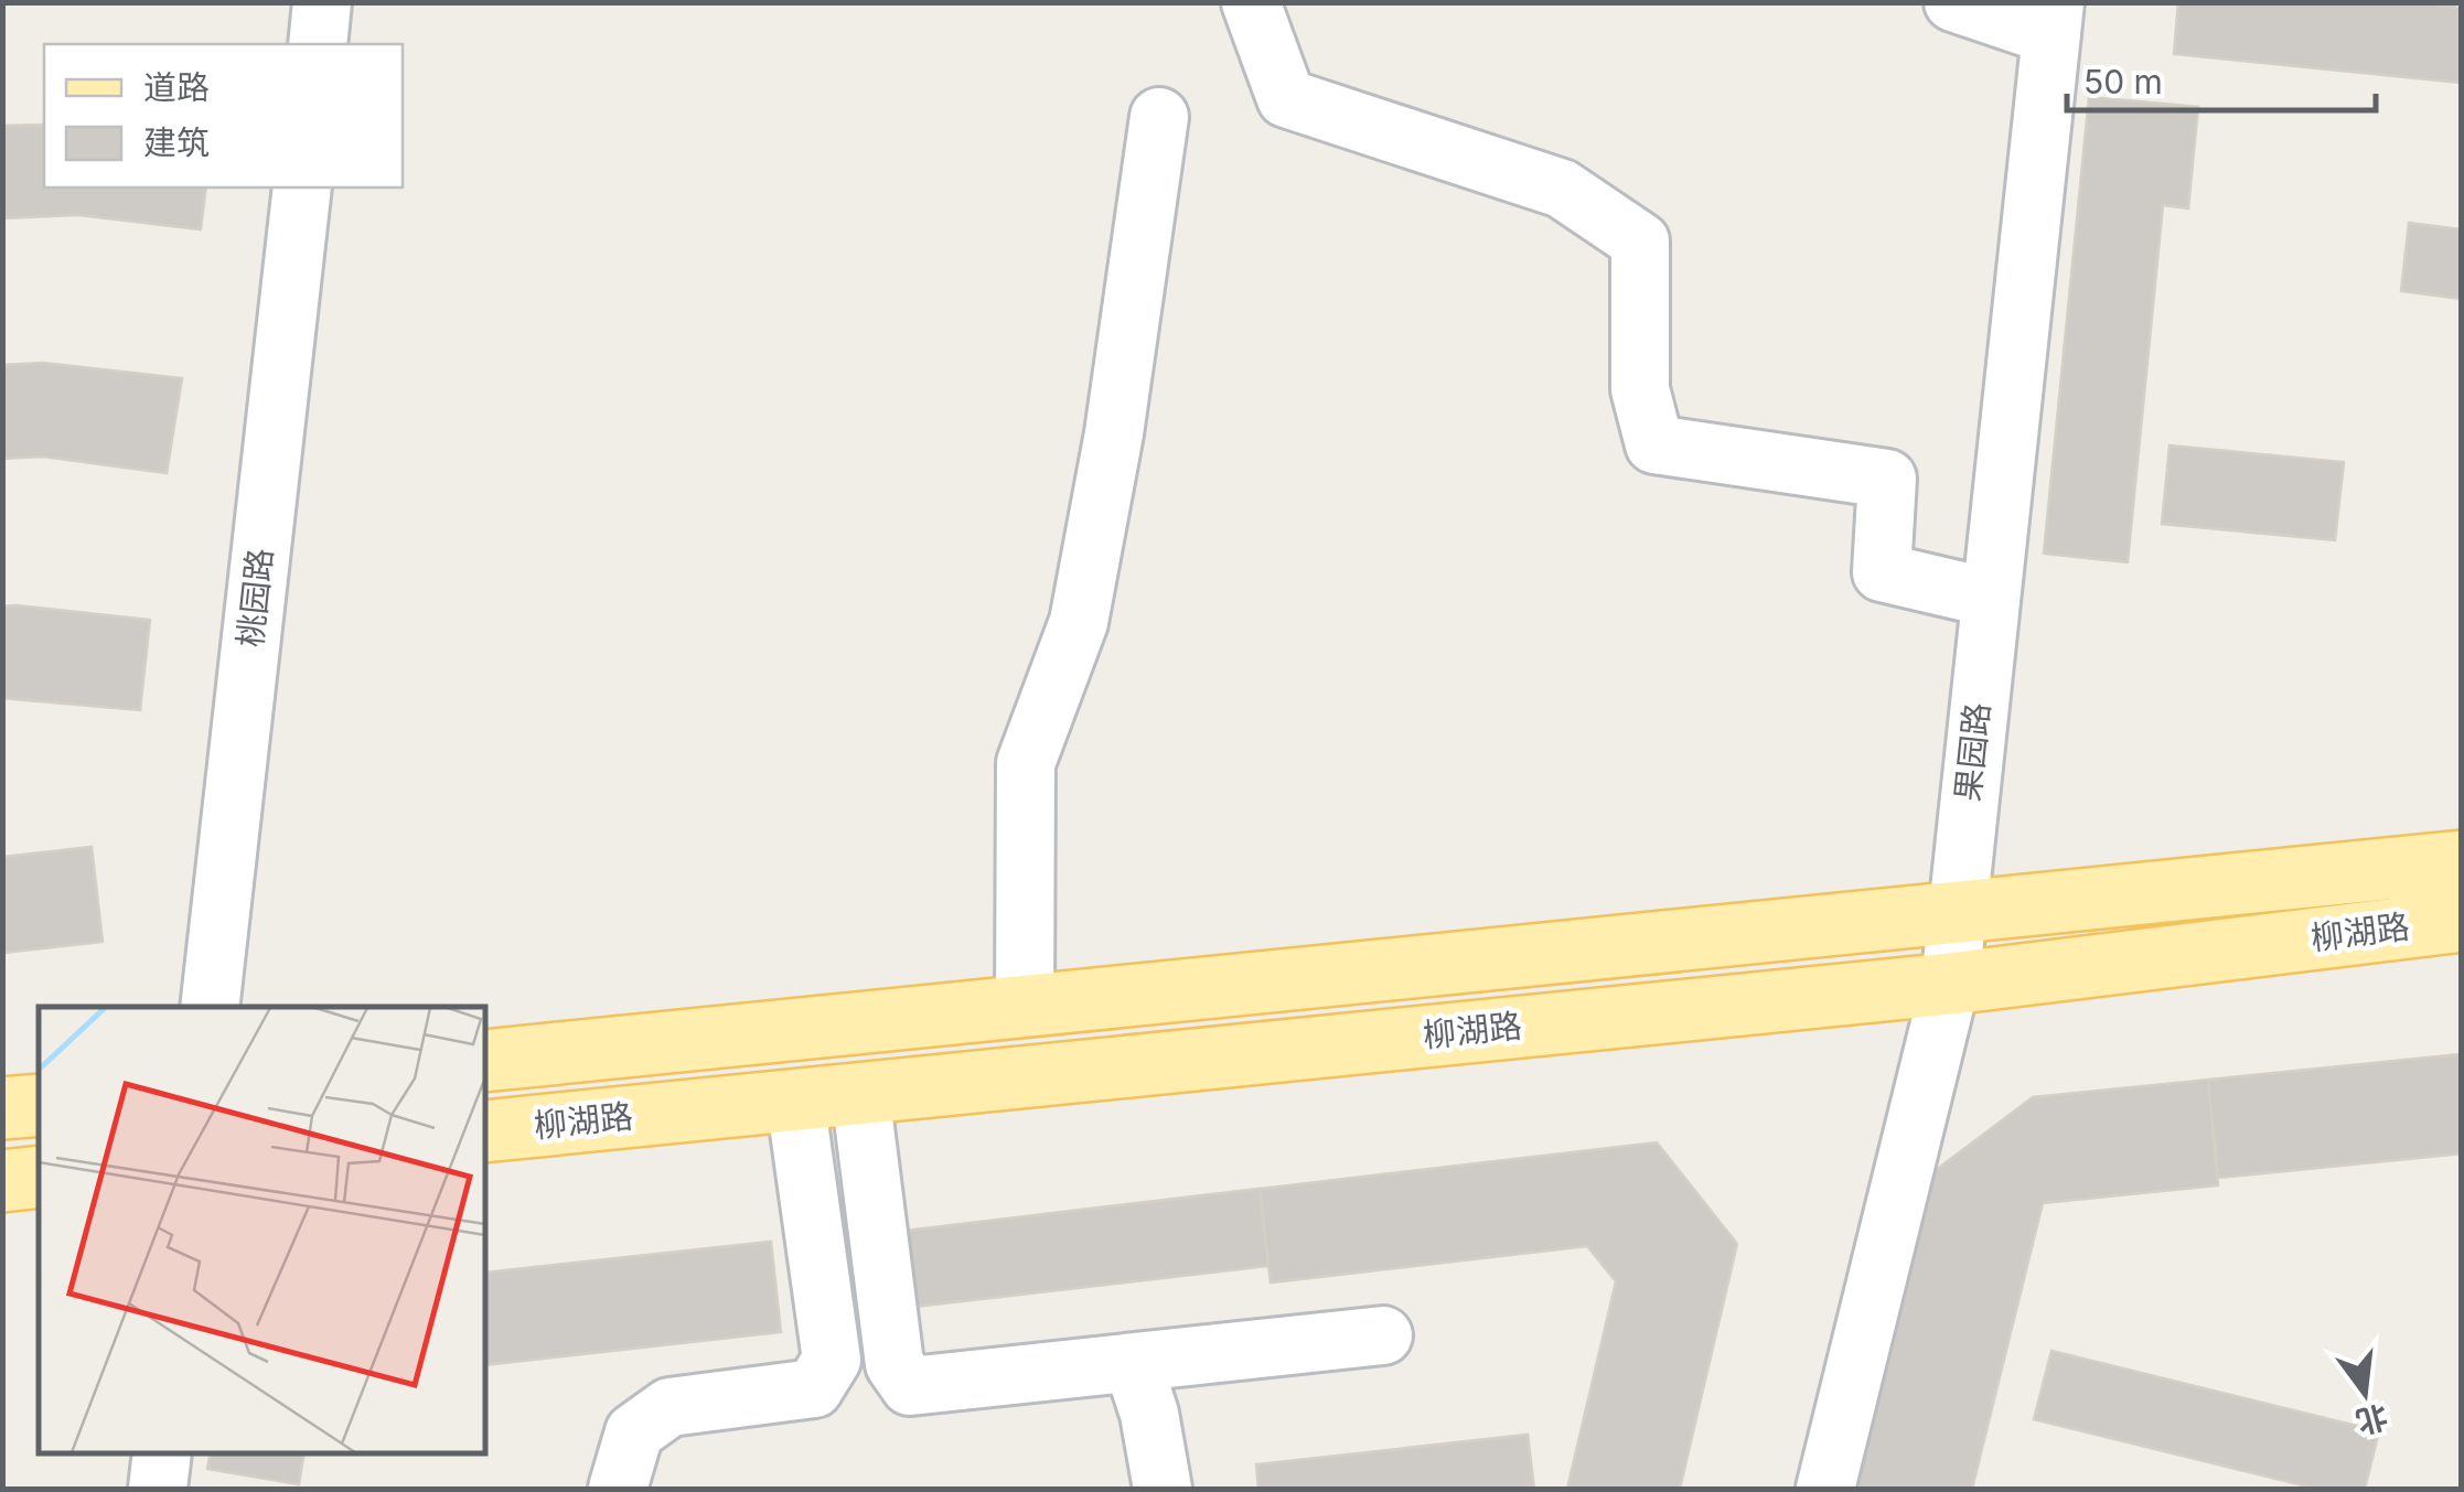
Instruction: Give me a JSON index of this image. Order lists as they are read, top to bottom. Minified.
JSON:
{"streets":{"main road":["柳湖路"],"street":["桃园路","果园路"]},"crossings":[["果园路","柳湖路"]],"legend":["道路","建筑"],"scale_bar":"50 m","north":"bottom"}
